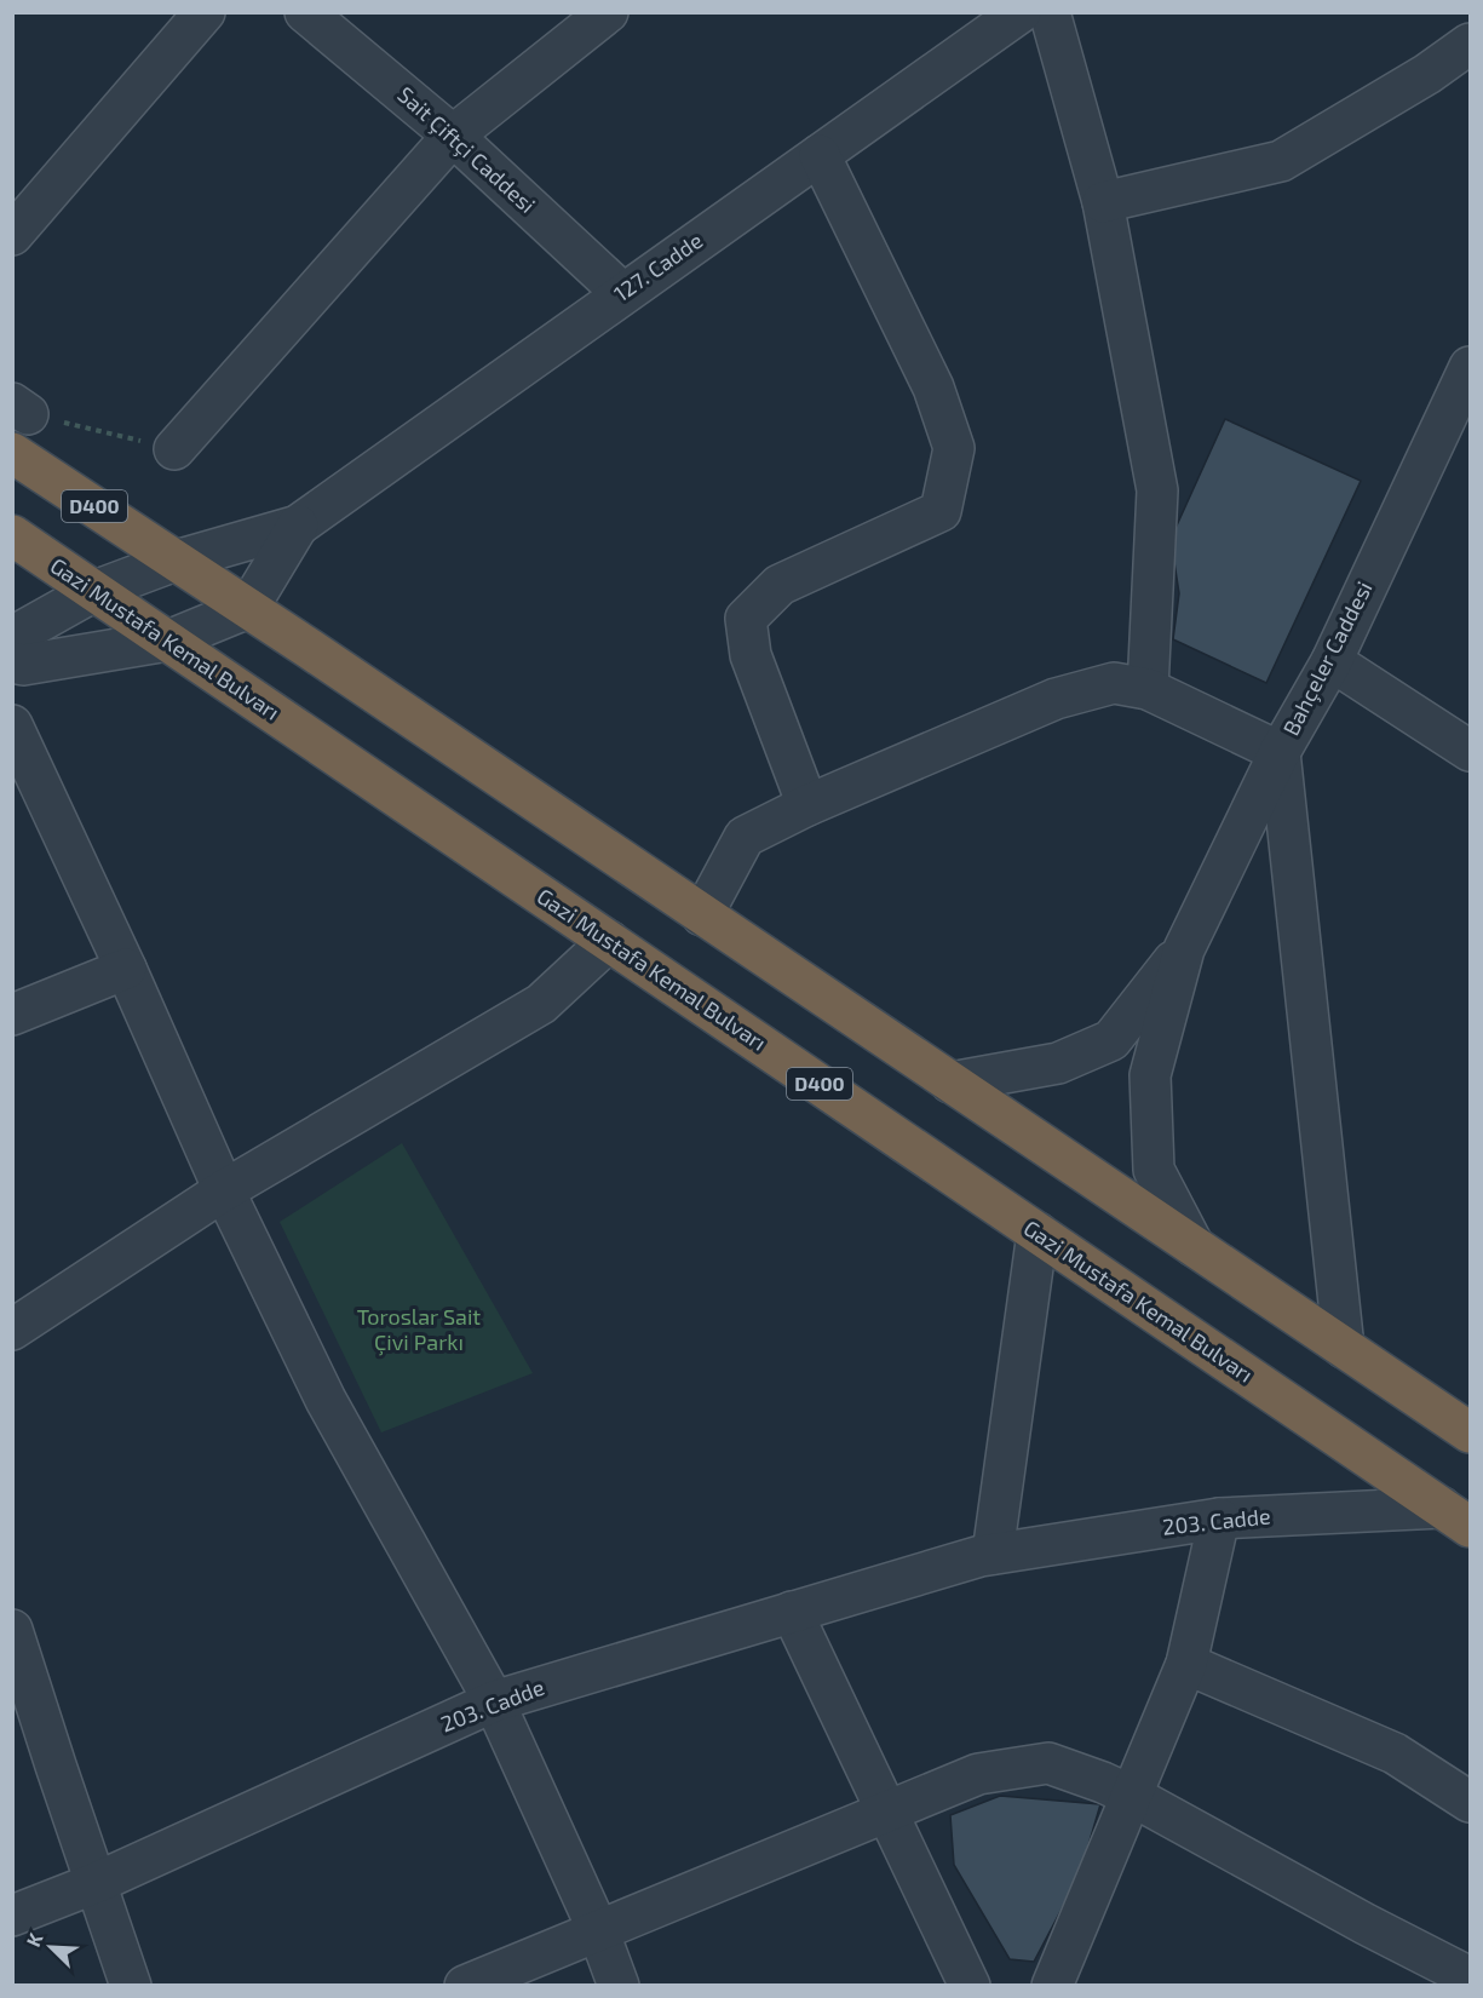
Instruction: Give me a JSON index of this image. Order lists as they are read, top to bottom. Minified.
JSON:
{"streets":{"highway":["D400","Gazi Mustafa Kemal Bulvarı"],"street":["Sait Çiftçi Caddesi","127. Cadde","Bahçeler Caddesi","203. Cadde"]},"crossings":[["Sait Çiftçi Caddesi","127. Cadde"],["Gazi Mustafa Kemal Bulvarı","203. Cadde"]],"parks":["Toroslar Sait Çivi Parkı"],"north":"top left"}
